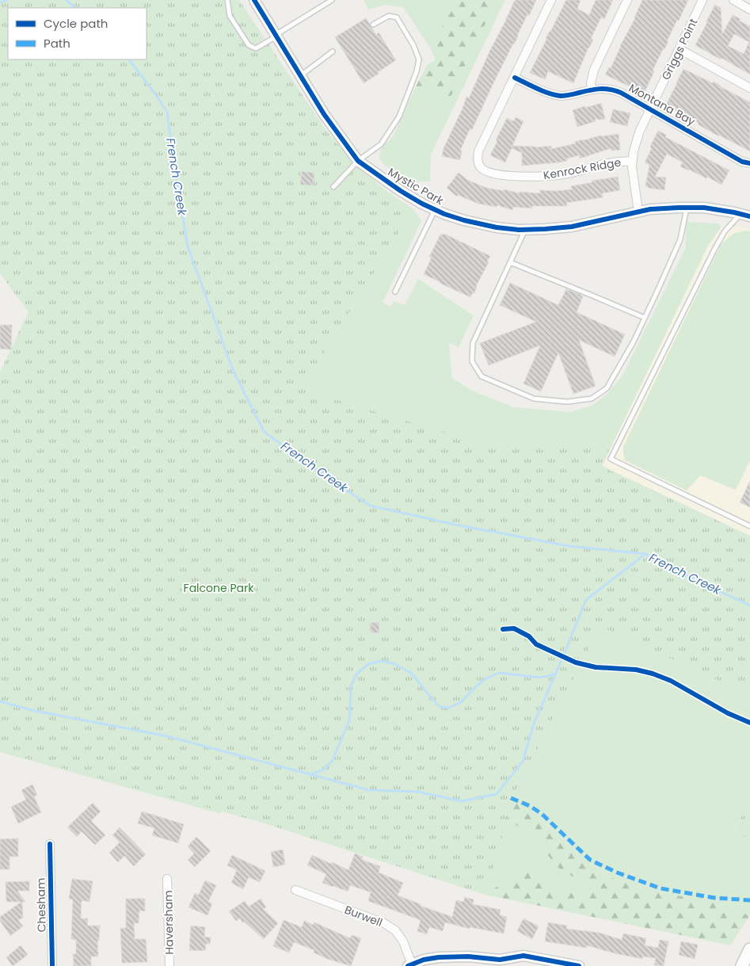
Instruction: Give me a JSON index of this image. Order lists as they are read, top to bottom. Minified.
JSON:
{"streets":{"street":["Griggs Point","Montana Bay","Kenrock Ridge","Mystic Park","Chesham","Burwell","Haversham"]},"crossings":[["Griggs Point","Montana Bay"],["Griggs Point","Kenrock Ridge"],["Griggs Point","Mystic Park"],["Montana Bay","Kenrock Ridge"]],"water":["French Creek"],"parks":["Falcone Park"],"legend":["Cycle path","Path"]}
